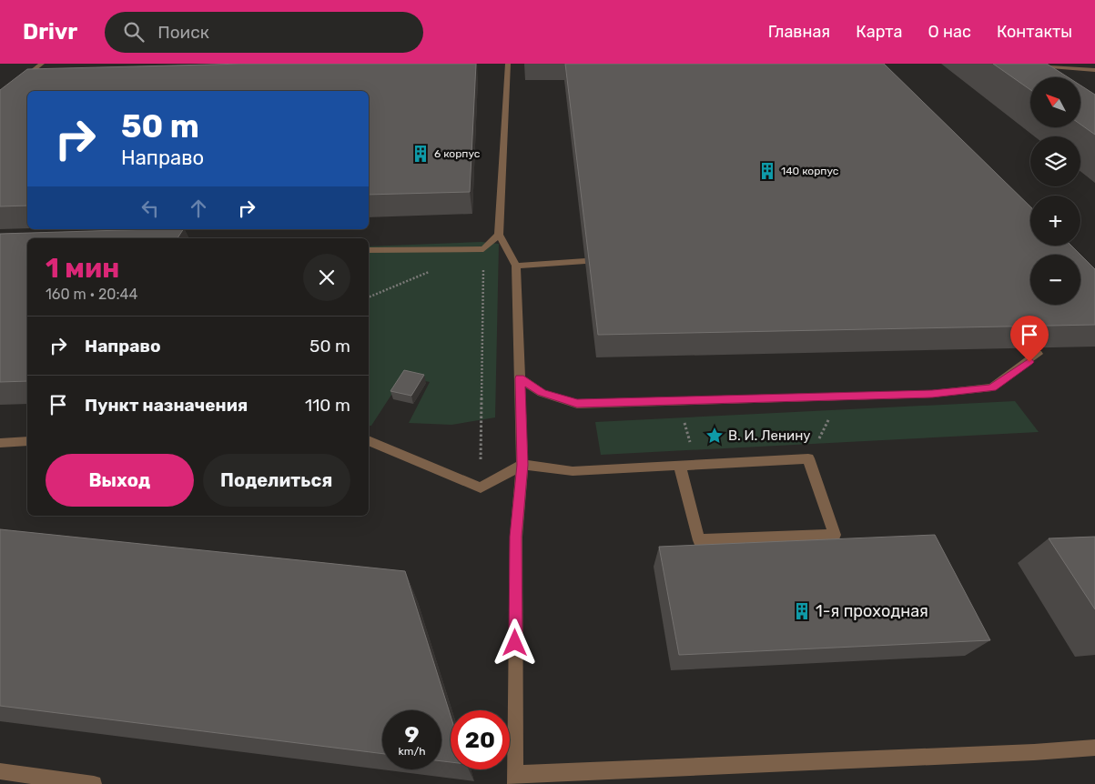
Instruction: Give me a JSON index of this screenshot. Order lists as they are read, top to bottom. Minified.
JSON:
{"places":{"building":["6 корпус","140 корпус","1-я проходная"],"place":["В. И. Ленину"]},"north":"top left","page":{"header":"Drivr","search":"Поиск","nav":["Главная","Карта","О нас","Контакты"],"map_buttons":["+","−"],"turn":["50 m","Направо"],"heading":["1 мин","160 m · 20:44"],"list":[{"name":"Направо","value":"50 m"},{"name":"Пункт назначения","value":"110 m"}],"buttons":["Выход","Поделиться"],"speed":"9 km/h","limit":"20"}}
